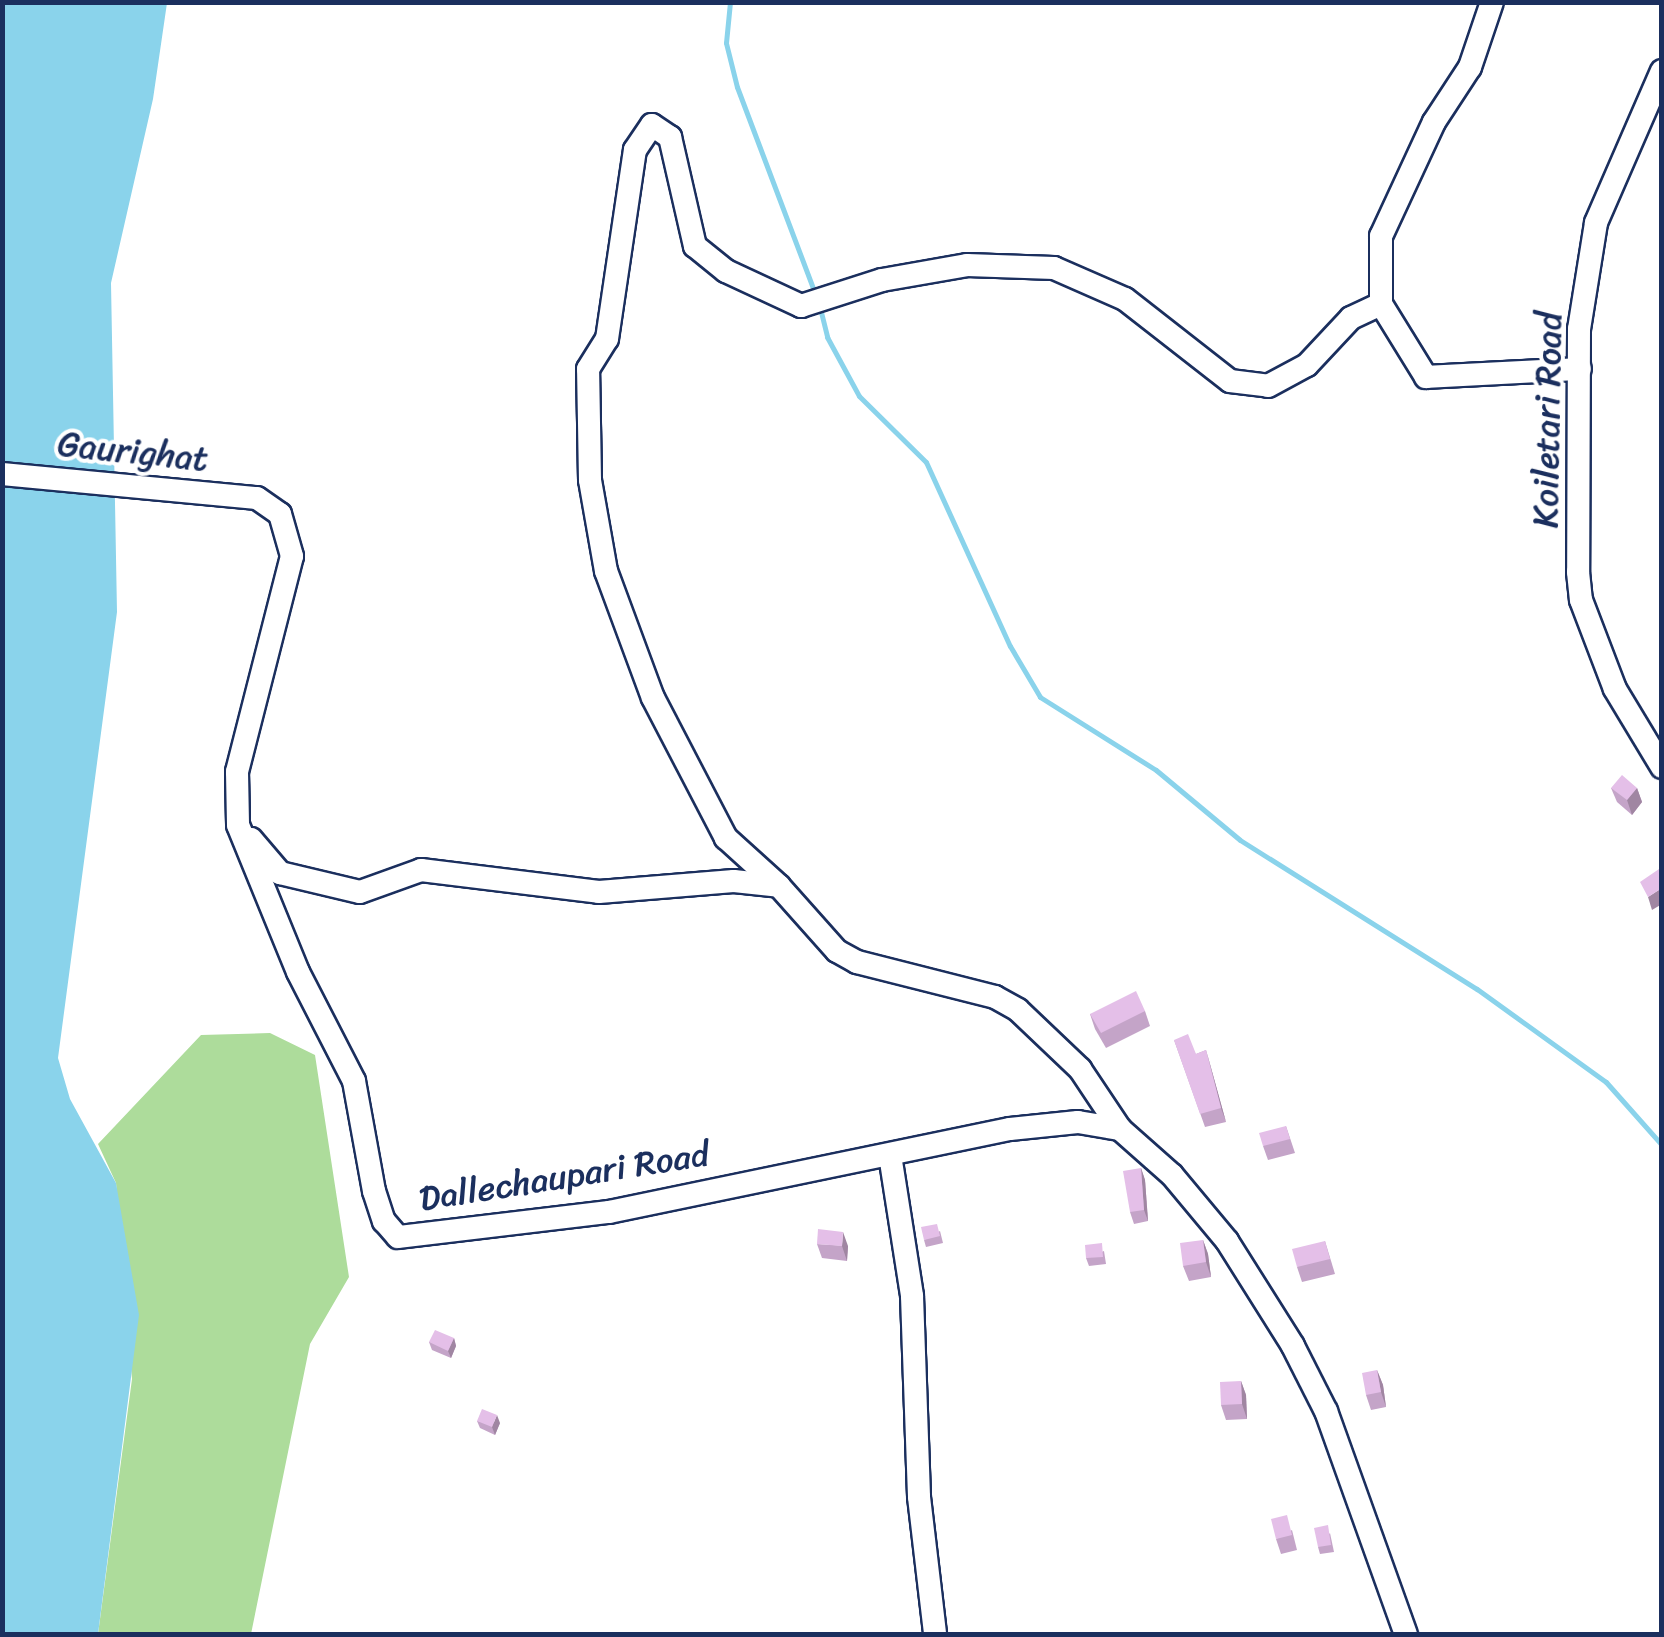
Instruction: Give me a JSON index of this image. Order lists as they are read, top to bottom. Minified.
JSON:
{"streets":{"street":["Koiletari Road","Gaurighat","Dallechaupari Road"]},"crossings":[["Gaurighat","Dallechaupari Road"]]}
